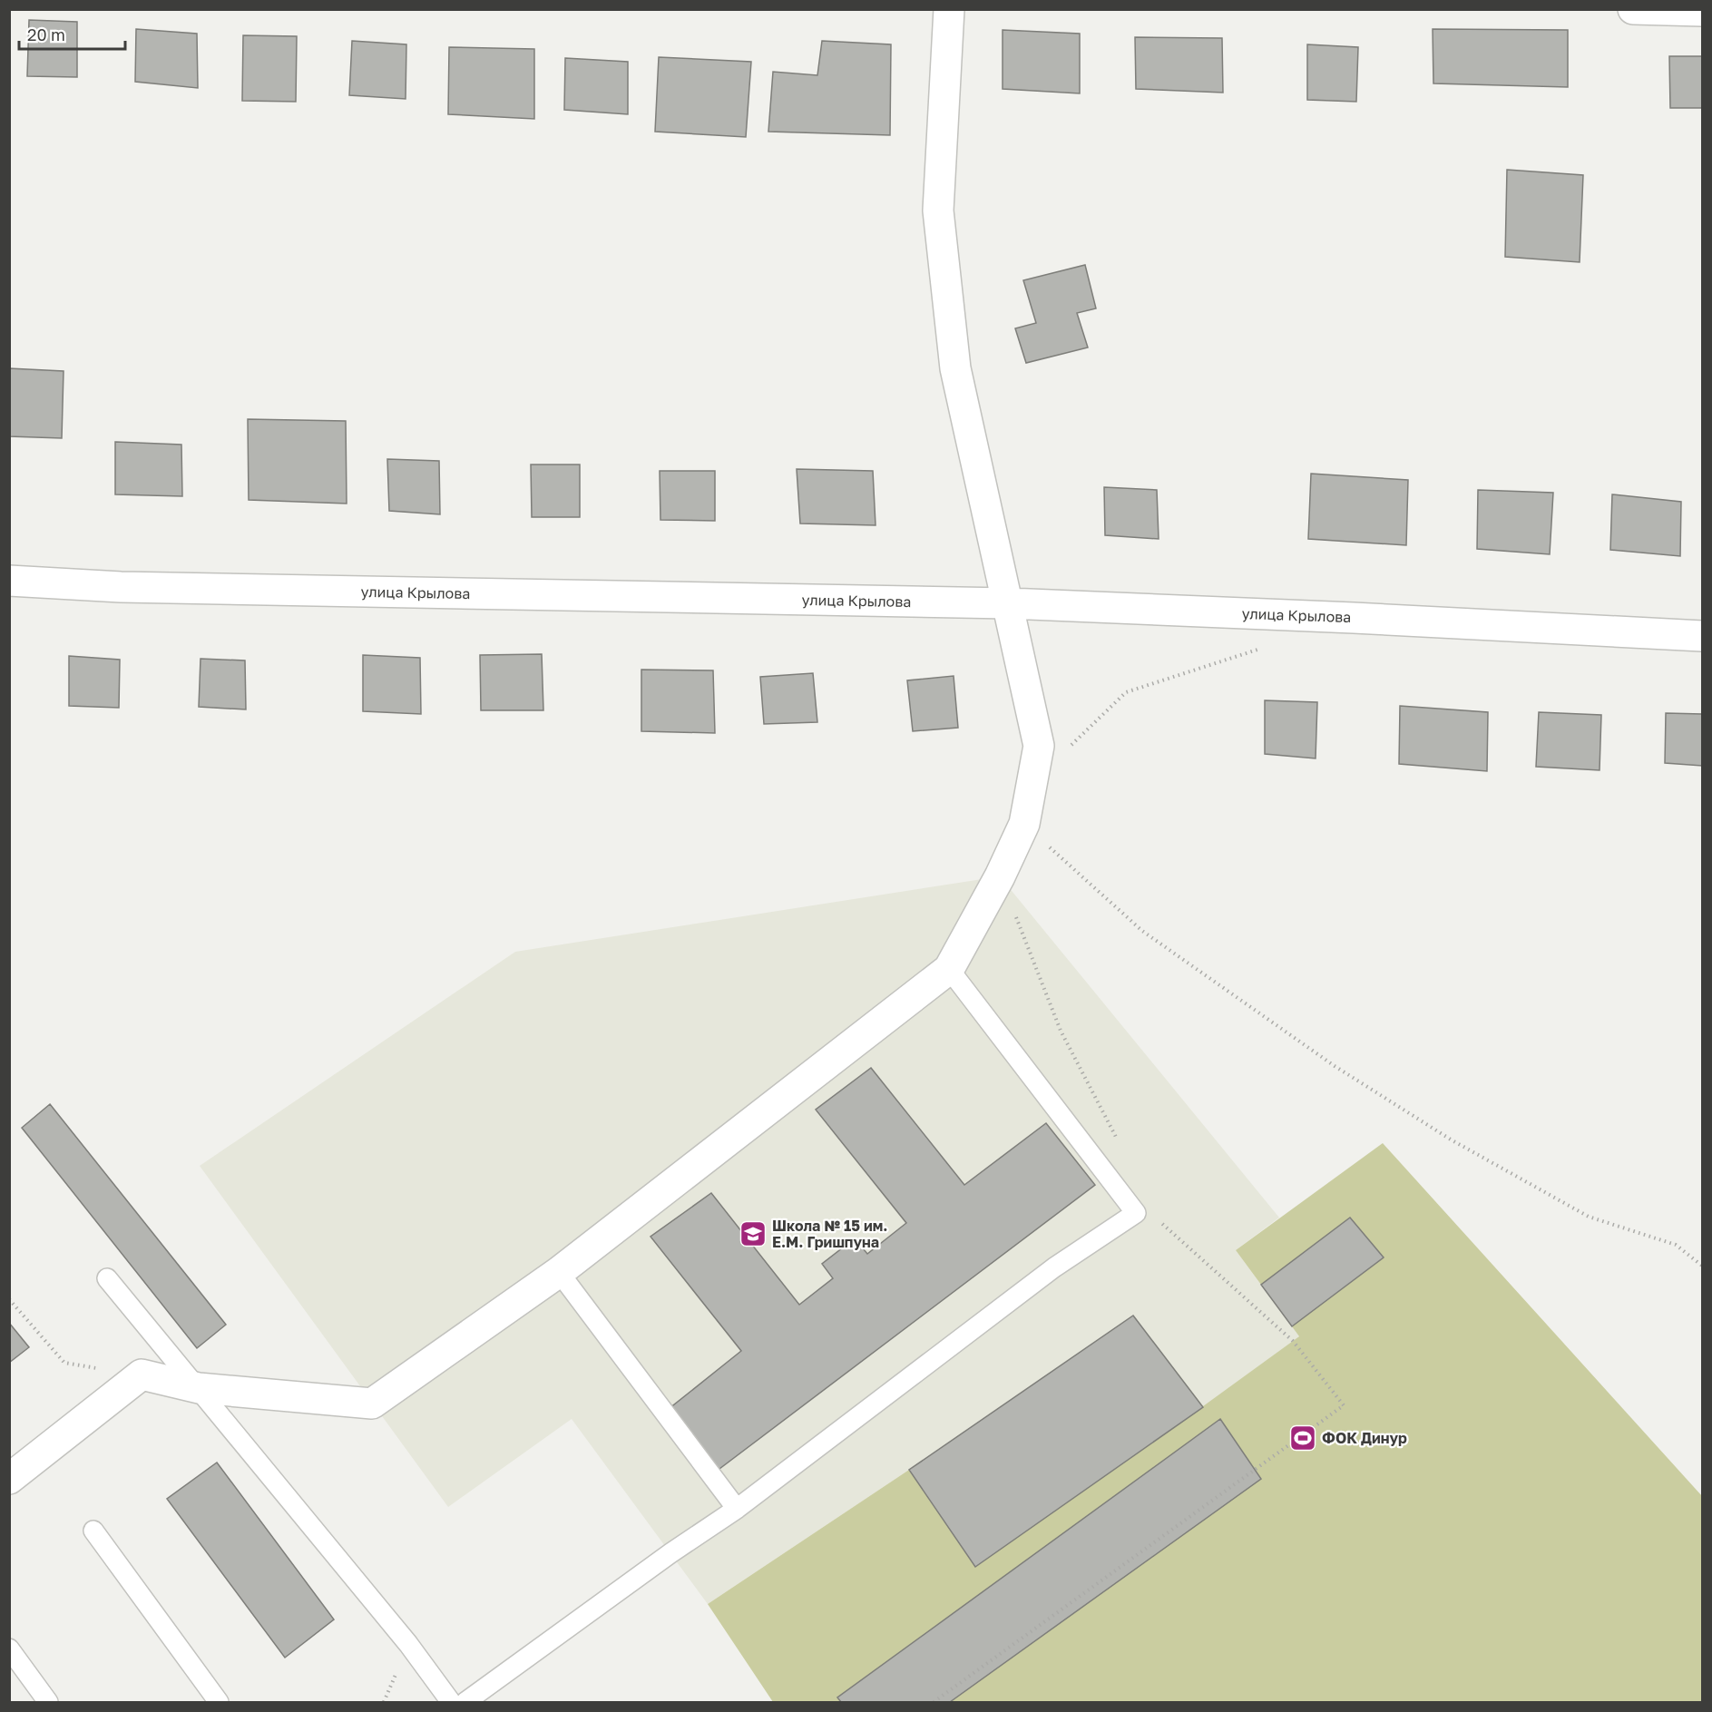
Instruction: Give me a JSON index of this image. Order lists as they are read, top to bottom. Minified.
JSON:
{"streets":{"street":["улица Крылова"]},"places":{"school or university":["Школа № 15 им. Е.М. Гришпуна"],"sports":["ФОК Динур"]},"scale_bar":"20 m"}
